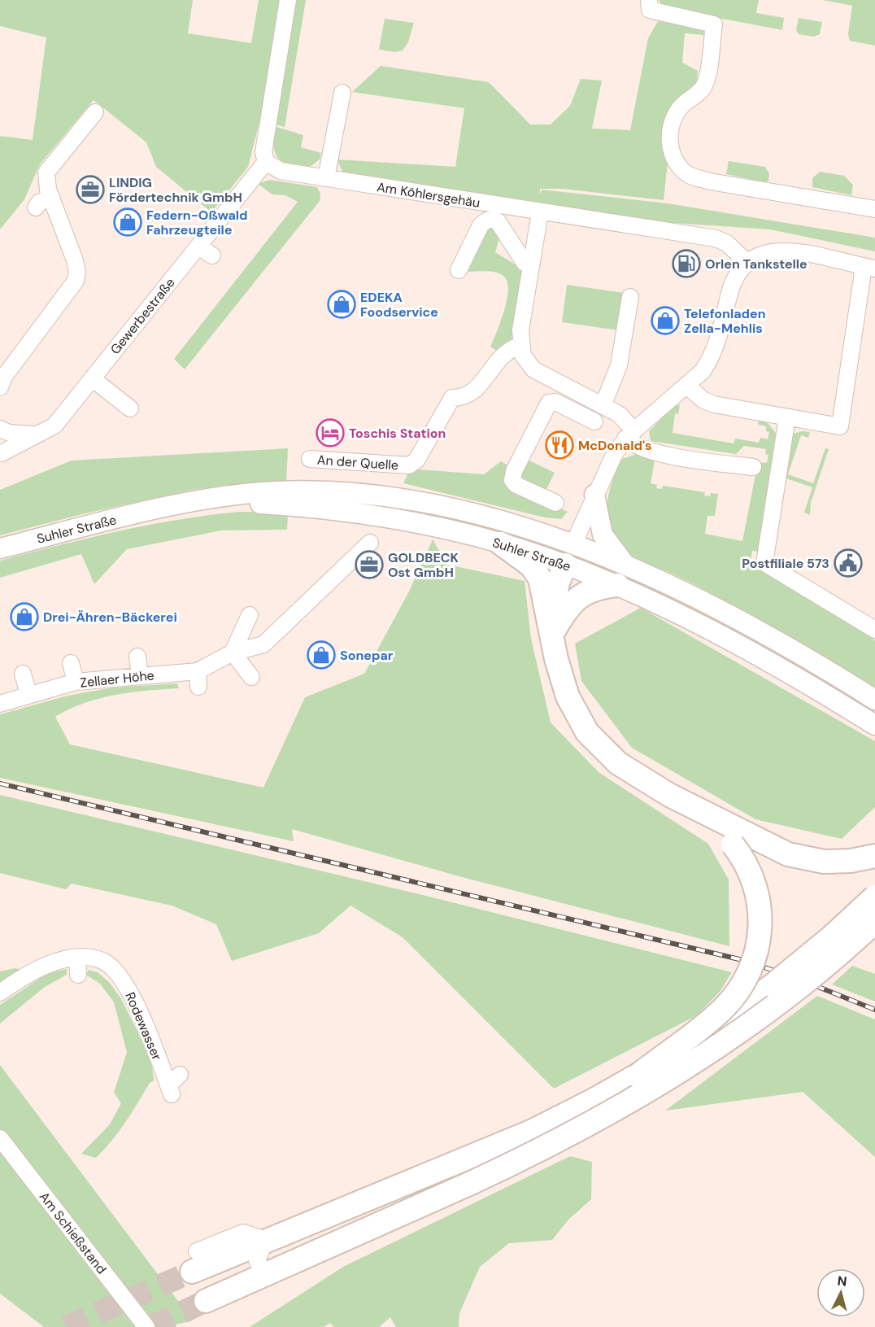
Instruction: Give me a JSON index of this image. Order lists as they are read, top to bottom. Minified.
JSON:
{"streets":{"main road":["Suhler Straße"],"street":["Am Köhlersgehäu","Gewerbestraße","An der Quelle","Zellaer Höhe","Rodewasser","Am Schießstand"]},"crossings":[["Am Köhlersgehäu","Gewerbestraße"]],"places":{"office":["LINDIG Fördertechnik GmbH","GOLDBECK Ost GmbH"],"shop":["Federn-Oßwald Fahrzeugteile","EDEKA Foodservice","Telefonladen Zella-Mehlis","Drei-Ähren-Bäckerei","Sonepar"],"fuel station":["Orlen Tankstelle"],"hotel":["Toschis Station"],"restaurant":["McDonald's"],"public building":["Postfiliale 573"]},"north":"top"}
